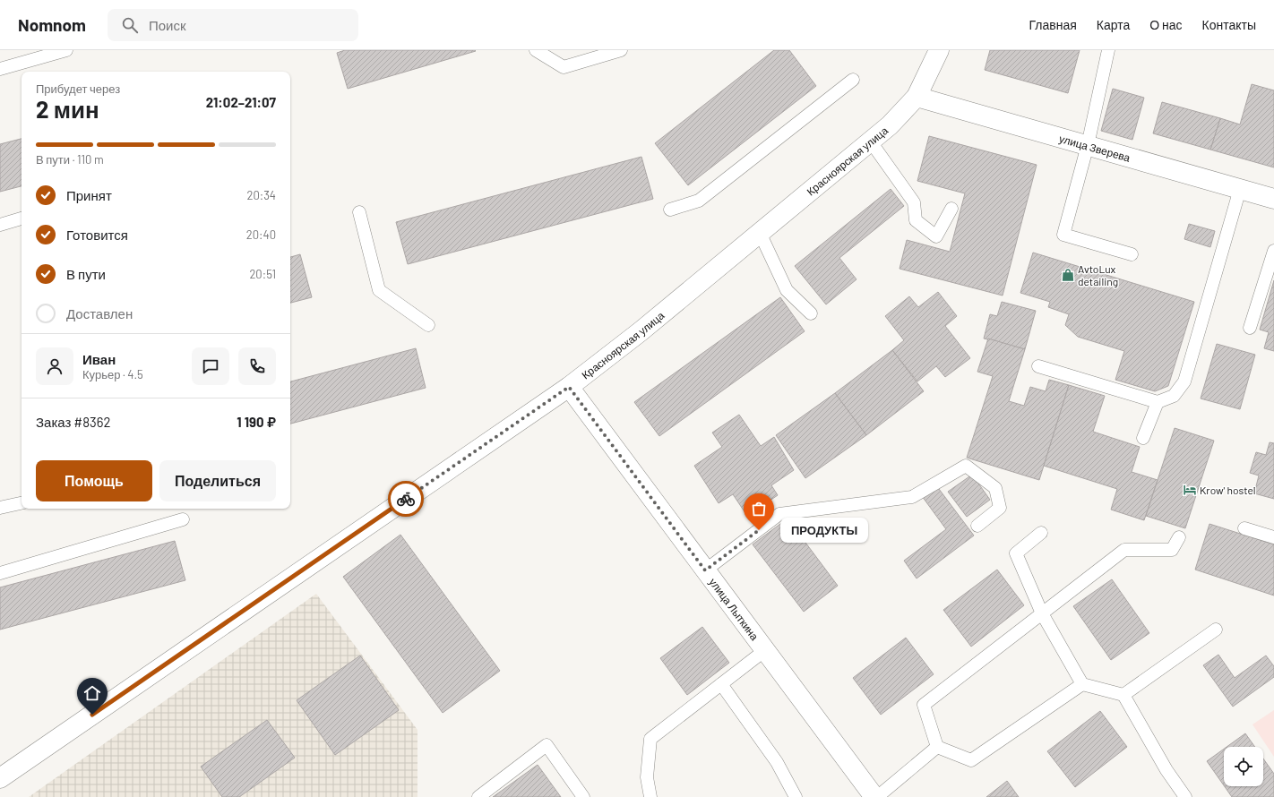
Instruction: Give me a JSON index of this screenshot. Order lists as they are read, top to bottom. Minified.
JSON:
{"streets":{"street":["улица Зверева","Красноярская улица","улица Лыткина"]},"crossings":[["улица Зверева","Красноярская улица"],["Красноярская улица","улица Лыткина"]],"places":{"shop":["AvtoLux detailing"],"hotel":["Krow' hostel"],"other":["ПРОДУКТЫ"]},"page":{"header":"Nomnom","search":"Поиск","nav":["Главная","Карта","О нас","Контакты"],"heading":["2 мин","Прибудет через","21:02–21:07"],"panel":["Иван","Курьер · 4.5","Заказ #8362","1 190 ₽"],"bar":"В пути · 110 m","list":[["Принят","20:34"],["Готовится","20:40"],["В пути","20:51"],"Доставлен"],"buttons":["Помощь","Поделиться"],"bubble":"ПРОДУКТЫ"}}
